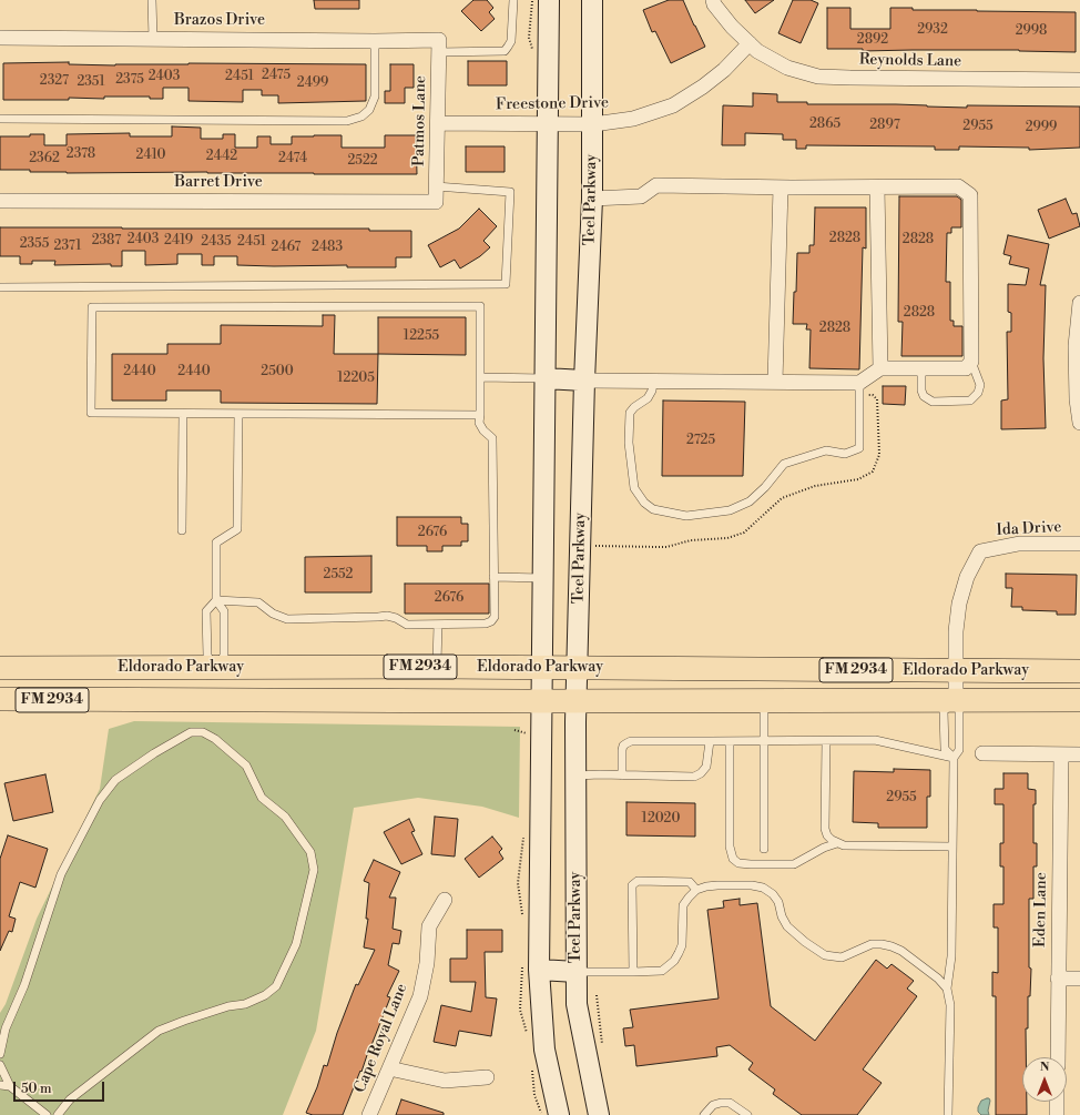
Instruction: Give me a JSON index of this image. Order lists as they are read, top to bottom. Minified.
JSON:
{"streets":{"main road":["Teel Parkway","FM 2934","Eldorado Parkway"],"street":["Brazos Drive","Reynolds Lane","Freestone Drive","Patmos Lane","Barret Drive","Ida Drive","Eden Lane","Cape Royal Lane"]},"crossings":[["Brazos Drive","Patmos Lane"],["Reynolds Lane","Freestone Drive"],["Freestone Drive","Patmos Lane"],["Freestone Drive","Teel Parkway"],["Patmos Lane","Barret Drive"],["Teel Parkway","Eldorado Parkway"],["Ida Drive","Eldorado Parkway"]],"house_numbers":["2932","2998","2892","2475","2403","2451","2375","2327","2351","2499","2865","2897","2955","2999","2378","2410","2442","2362","2474","2522","2828","2403","2828","2387","2419","2435","2451","2355","2371","2467","2483","2828","2828","12255","2440","2440","2500","12205","2725","2676","2552","2676","2955","12020"],"scale_bar":"50 m","north":"top"}
